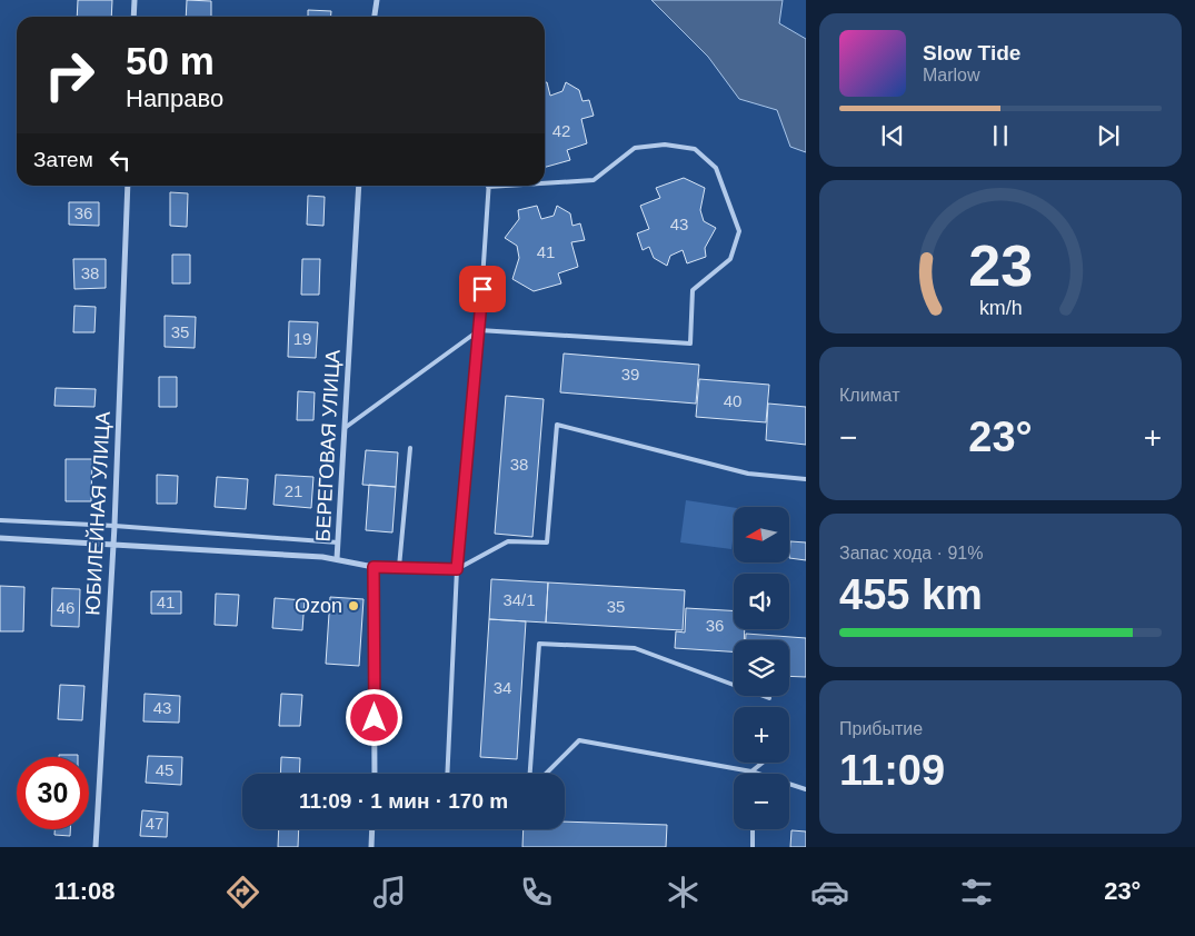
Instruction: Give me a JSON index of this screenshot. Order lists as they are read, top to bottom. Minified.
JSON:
{"streets":{"street":["БЕРЕГОВАЯ УЛИЦА","ЮБИЛЕЙНАЯ УЛИЦА"]},"places":["Ozon"],"house_numbers":["42","36","43","41","38","35","19","39","40","38","21","34/1","41","35","46","36","34","43","45","47"],"north":"left","page":{"turn":["50 m","Направо"],"song":["Slow Tide","Marlow"],"then":"Затем","tile":["Климат",["Запас хода · 91%","455 km"],["Прибытие","11:09"]],"heat":["−","23°","+"],"map_buttons":["+","−"],"limit":"30","trip":"11:09 · 1 мин · 170 m","tabs":["11:08","23°"],"gauge":["23","km/h"]}}
